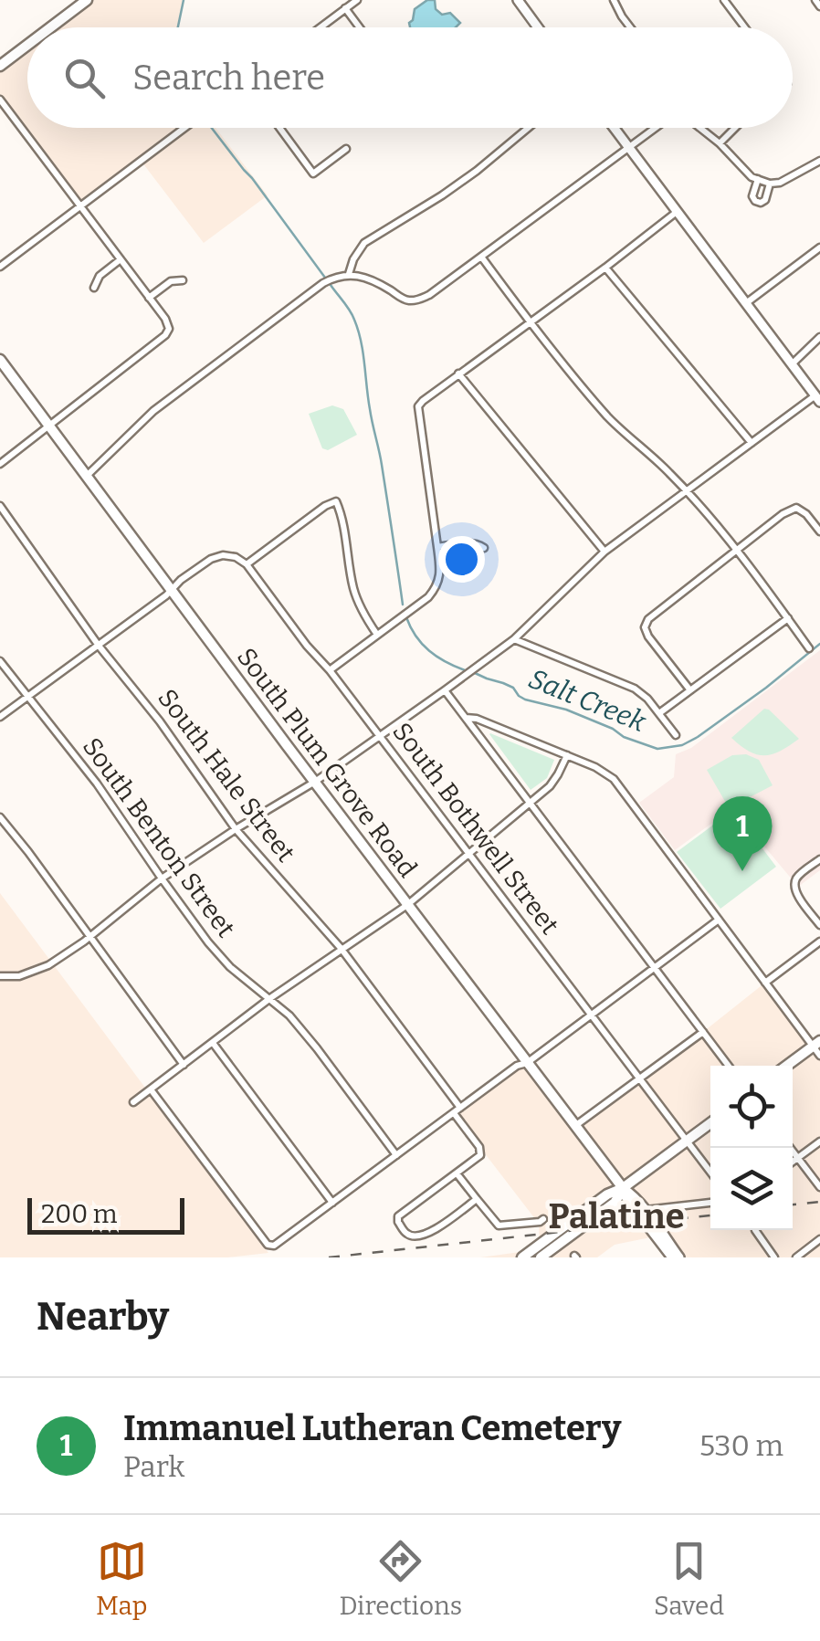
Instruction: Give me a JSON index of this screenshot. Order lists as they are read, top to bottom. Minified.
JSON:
{"streets":{"main road":["South Plum Grove Road"],"street":["South Hale Street","South Bothwell Street","South Benton Street"]},"districts":["Palatine"],"water":["Salt Creek"],"scale_bar":"200 m","page":{"search":"Search here","pins":"1","scale":"200 m","heading":"Nearby","list":[{"mark":"1","name":"Immanuel Lutheran Cemetery","note":"Park","value":"530 m"}],"nav":["Map","Directions","Saved"]}}
